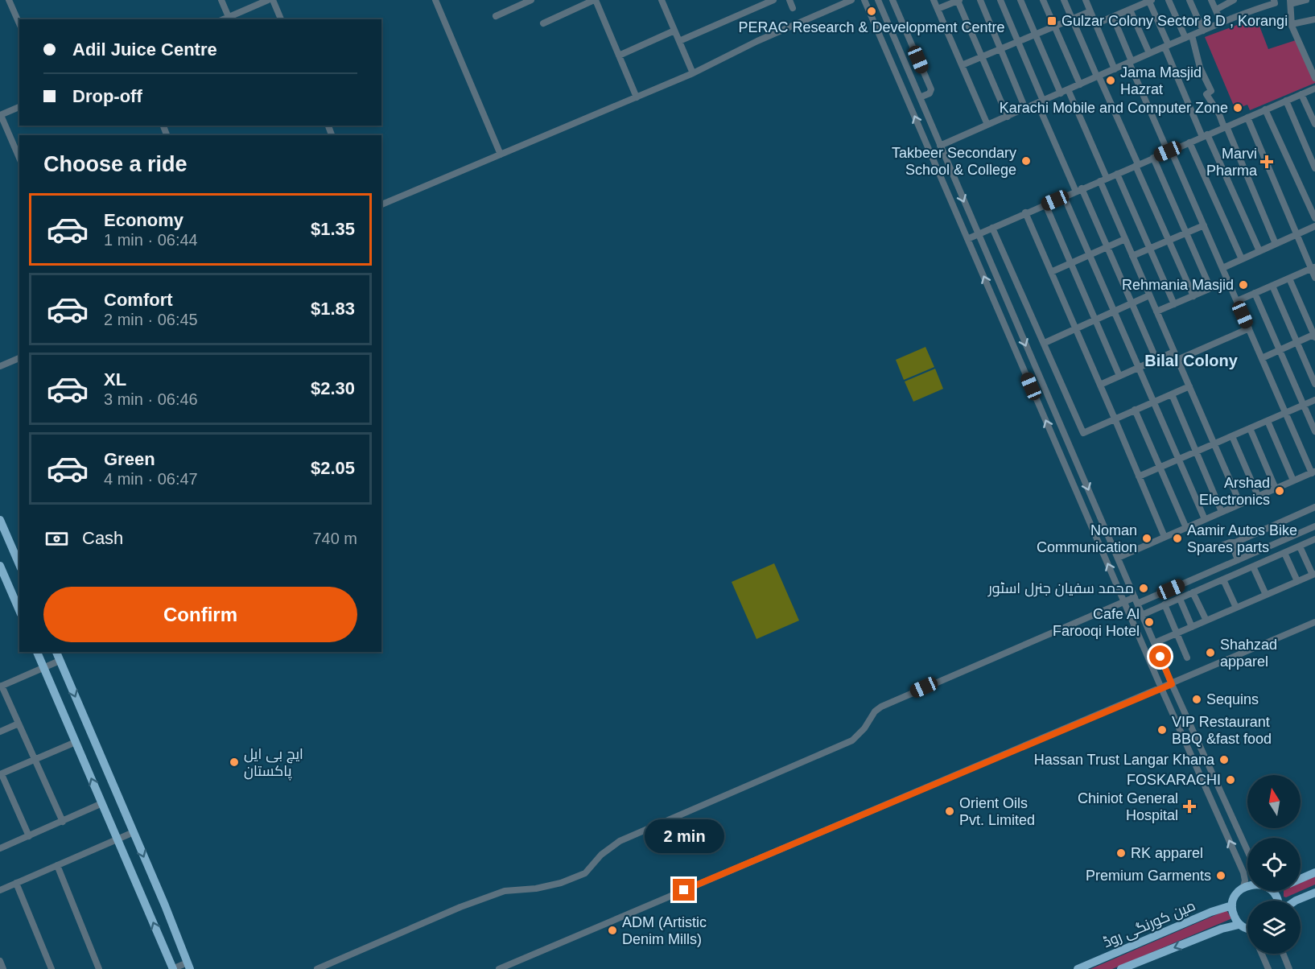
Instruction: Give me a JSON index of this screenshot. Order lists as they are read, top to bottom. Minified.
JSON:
{"streets":{"main road":["مین کورنگی روڈ"]},"districts":["Bilal Colony"],"places":{"other":["PERAC Research & Development Centre","Jama Masjid Hazrat","Karachi Mobile and Computer Zone","Takbeer Secondary School & College","Rehmania Masjid","Arshad Electronics","Noman Communication","Aamir Autos Bike Spares parts","محمد سفیان جنرل اسٹور","Cafe Al Farooqi Hotel","Shahzad apparel","Sequins","VIP Restaurant BBQ &fast food","Hassan Trust Langar Khana","ایچ بی ایل پاکستان","FOSKARACHI","Orient Oils Pvt. Limited","RK apparel","Premium Garments","ADM (Artistic Denim Mills)"],"transit":["Gulzar Colony Sector 8 D , Korangi"],"health":["Marvi Pharma","Chiniot General Hospital"]},"north":"top","page":{"banner":["Adil Juice Centre","Drop-off"],"heading":"Choose a ride","list":[{"name":"Economy","note":"1 min · 06:44","value":"$1.35"},{"name":"Comfort","note":"2 min · 06:45","value":"$1.83"},{"name":"XL","note":"3 min · 06:46","value":"$2.30"},{"name":"Green","note":"4 min · 06:47","value":"$2.05"}],"pay":["Cash","740 m"],"buttons":"Confirm","bubble":"2 min"}}
